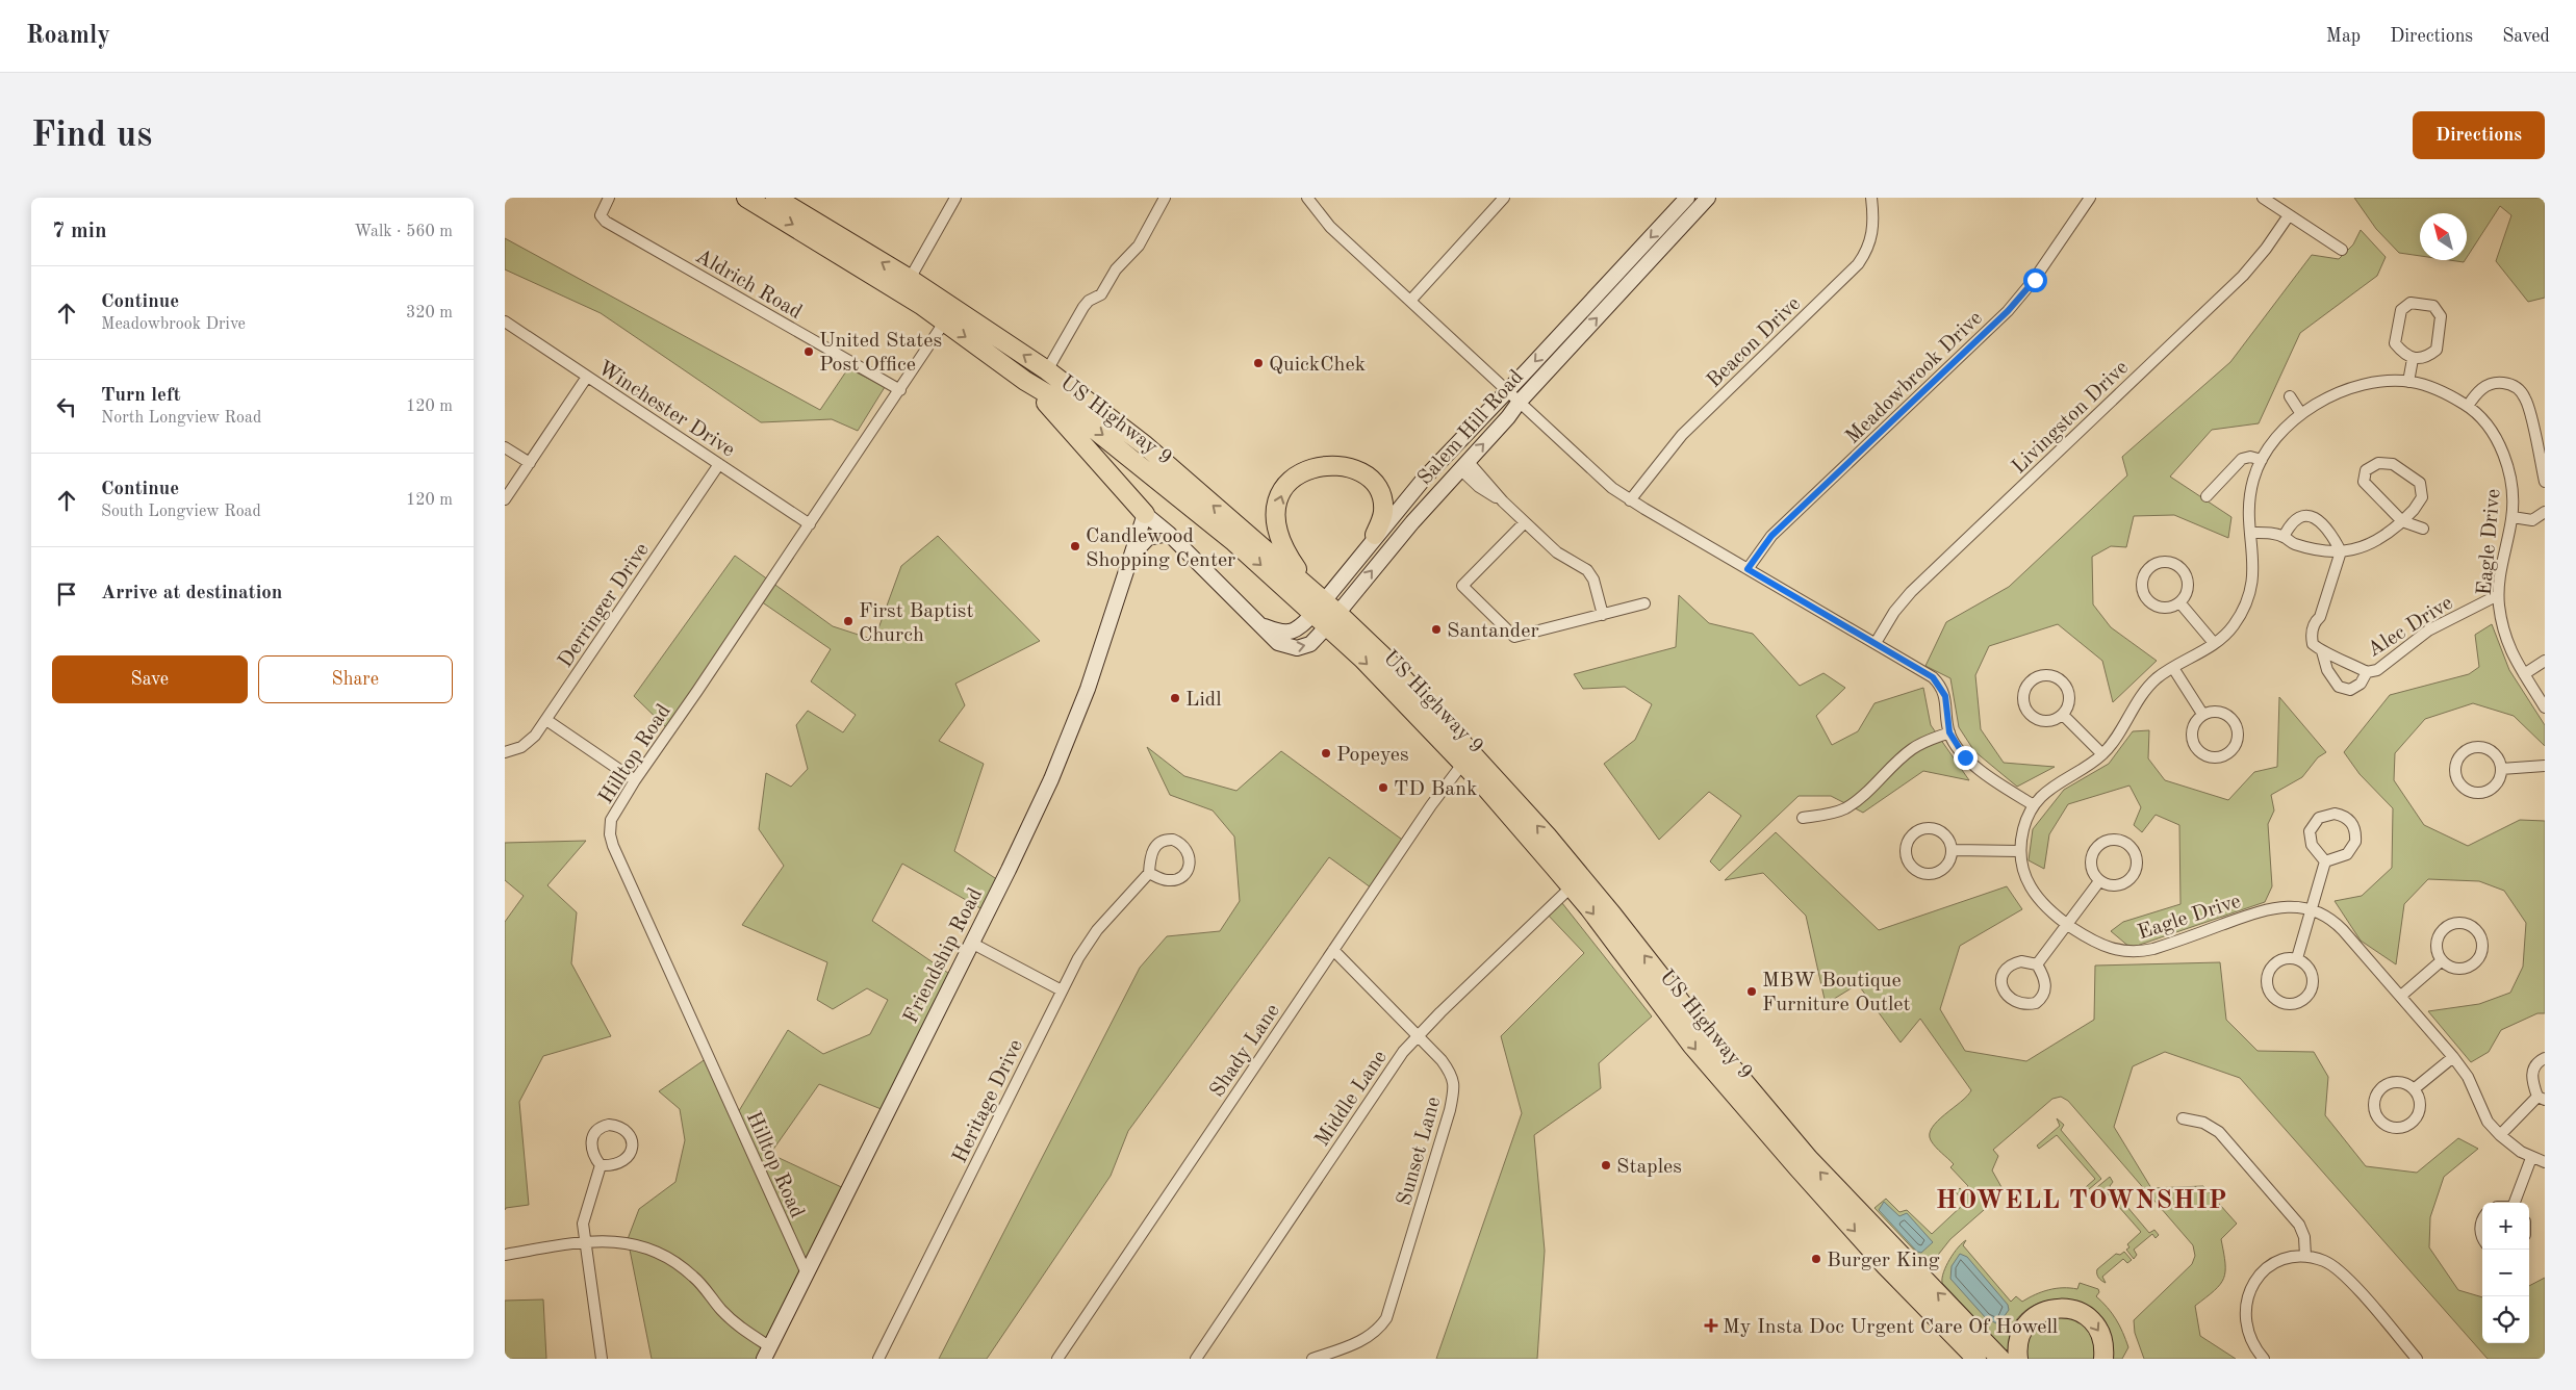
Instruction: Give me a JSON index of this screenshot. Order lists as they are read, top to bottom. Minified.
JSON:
{"streets":{"highway":["US Highway 9"],"street":["Aldrich Road","Beacon Drive","Meadowbrook Drive","Winchester Drive","Livingston Drive","Salem Hill Road","Eagle Drive","Derringer Drive","Alec Drive","Hilltop Road","Friendship Road","Shady Lane","Middle Lane","Heritage Drive","Sunset Lane"]},"crossings":[["Aldrich Road","Hilltop Road"],["Winchester Drive","Derringer Drive"],["Winchester Drive","Hilltop Road"],["US Highway 9","Salem Hill Road"],["US Highway 9","Hilltop Road"],["US Highway 9","Shady Lane"],["US Highway 9","Middle Lane"],["Salem Hill Road","Friendship Road"],["Eagle Drive","Alec Drive"],["Hilltop Road","Friendship Road"],["Shady Lane","Sunset Lane"],["Middle Lane","Sunset Lane"]],"districts":["HOWELL TOWNSHIP"],"places":{"other":["United States Post Office","QuickChek","Candlewood Shopping Center","First Baptist Church","Santander","Lidl","Popeyes","TD Bank","MBW Boutique Furniture Outlet","Staples","Burger King"],"health":["My Insta Doc Urgent Care Of Howell"]},"north":"top left","page":{"header":"Roamly","nav":["Map","Directions","Saved"],"buttons":["Directions",["Save","Share"]],"title":"Find us","heading":["7 min","Walk · 560 m"],"list":[["Continue","Meadowbrook Drive","320 m"],["Turn left","North Longview Road","120 m"],["Continue","South Longview Road","120 m"],"Arrive at destination"],"map_buttons":["+","−"]}}
